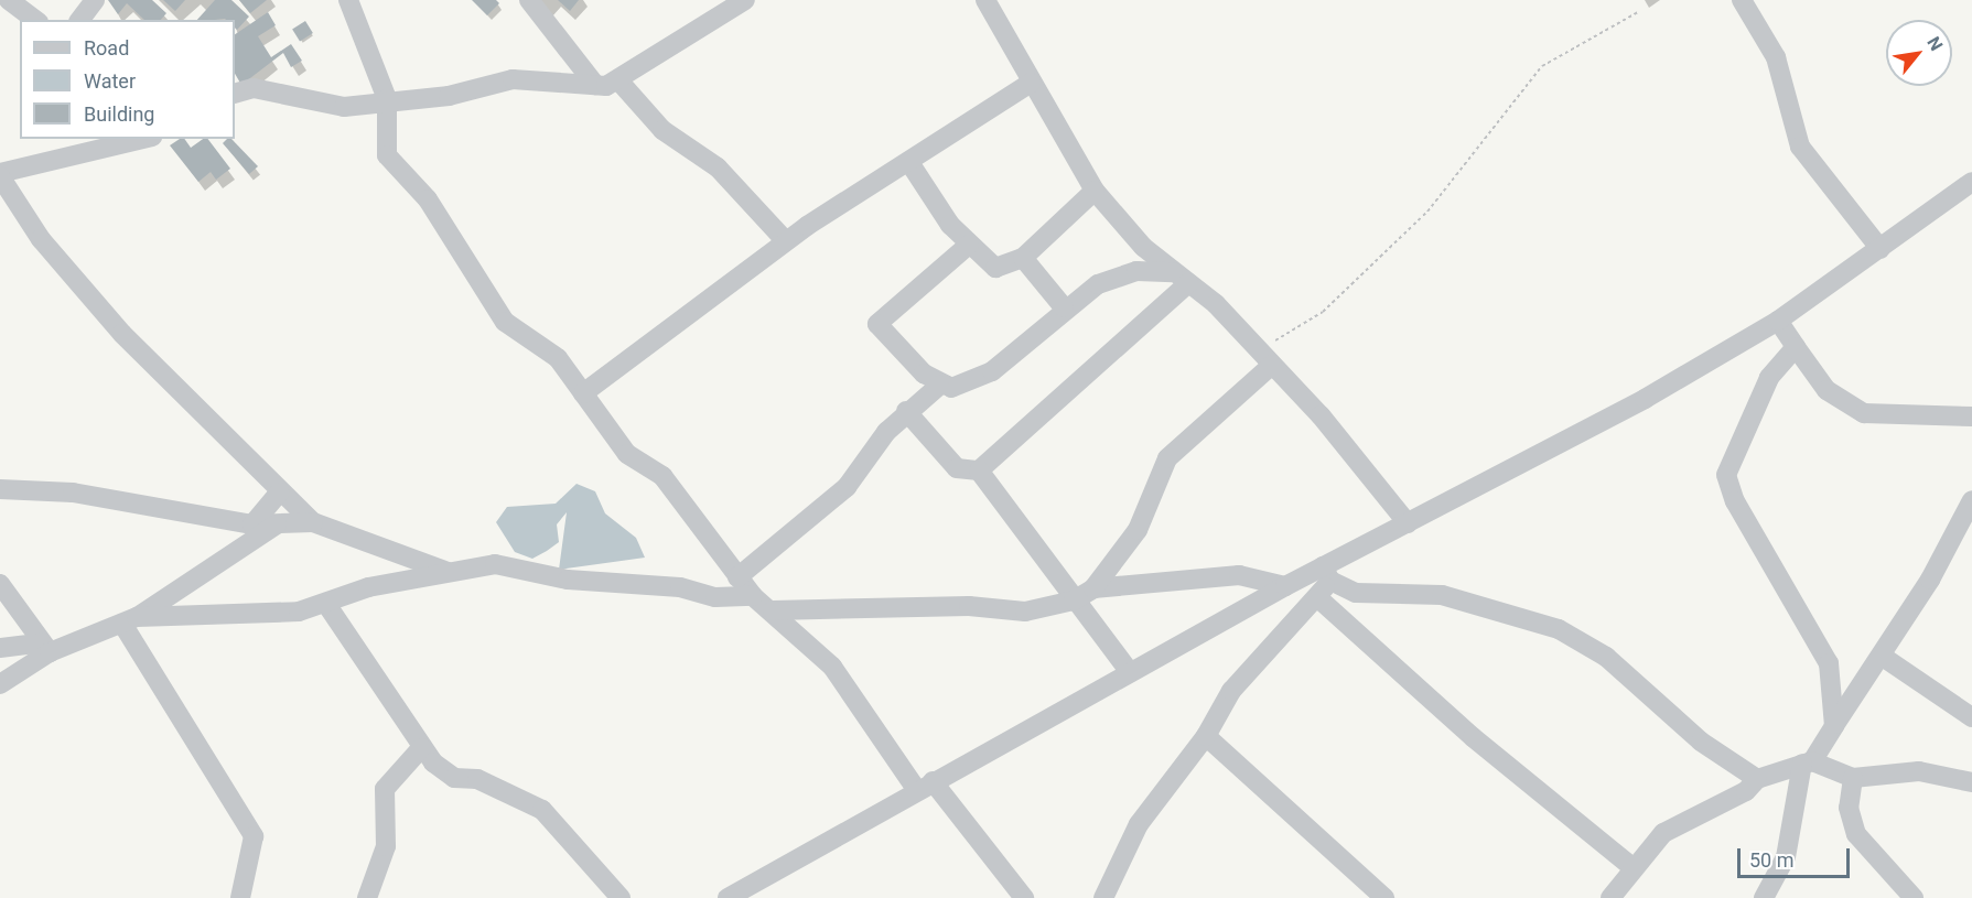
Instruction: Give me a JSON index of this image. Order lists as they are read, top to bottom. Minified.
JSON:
{"legend":["Road","Water","Building"],"scale_bar":"50 m","north":"top right"}
